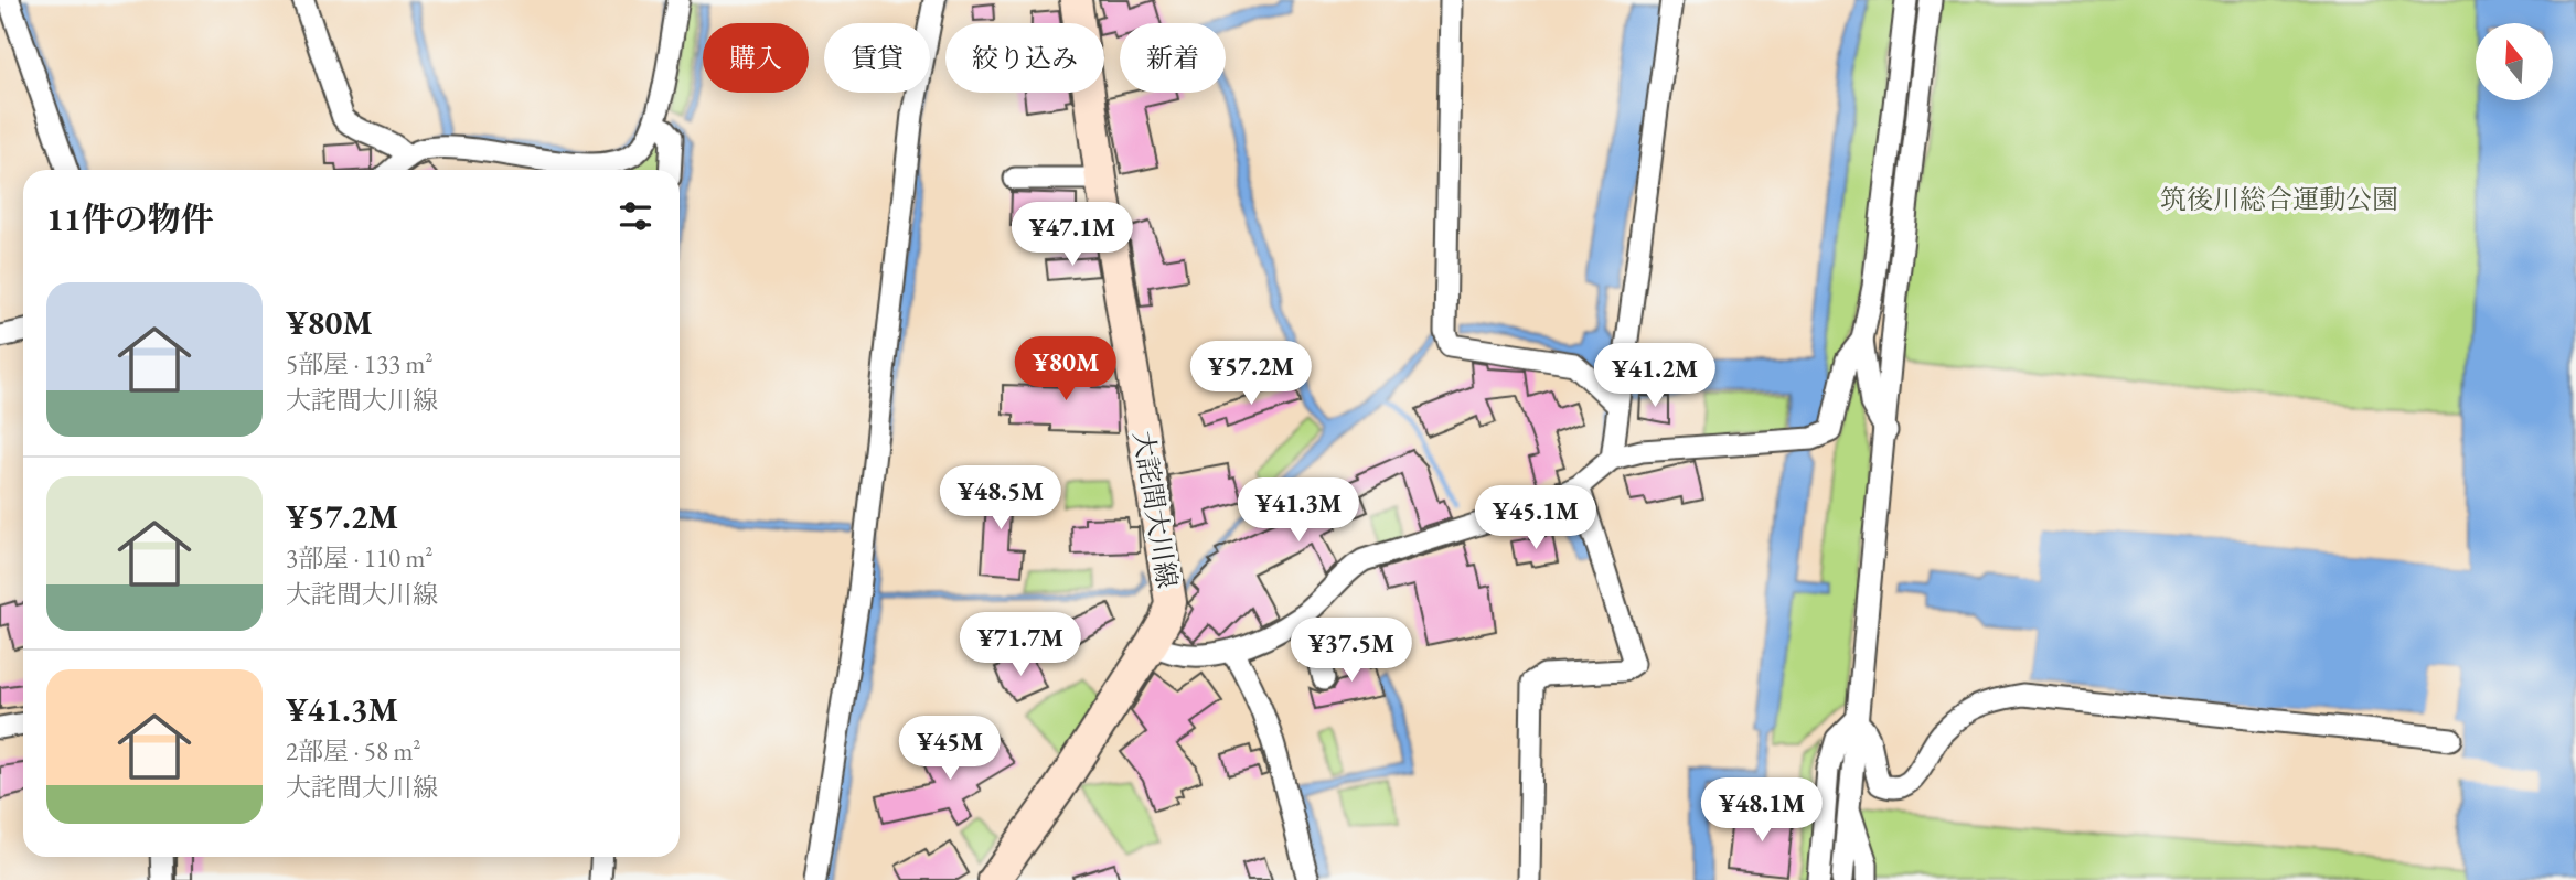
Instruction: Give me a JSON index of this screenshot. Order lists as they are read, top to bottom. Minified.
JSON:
{"streets":{"main road":["大詫間大川線"]},"parks":["筑後川総合運動公園"],"north":"top","page":{"chip":["購入","賃貸","絞り込み","新着"],"heading":"11件の物件","price":["¥47.1M","¥80M","¥57.2M","¥41.2M","¥48.5M","¥41.3M","¥45.1M","¥71.7M","¥37.5M","¥45M","¥48.1M"],"list":[{"name":"¥80M","note":"5部屋 · 133 m² · 大詫間大川線"},{"name":"¥57.2M","note":"3部屋 · 110 m² · 大詫間大川線"},{"name":"¥41.3M","note":"2部屋 · 58 m² · 大詫間大川線"}]}}
